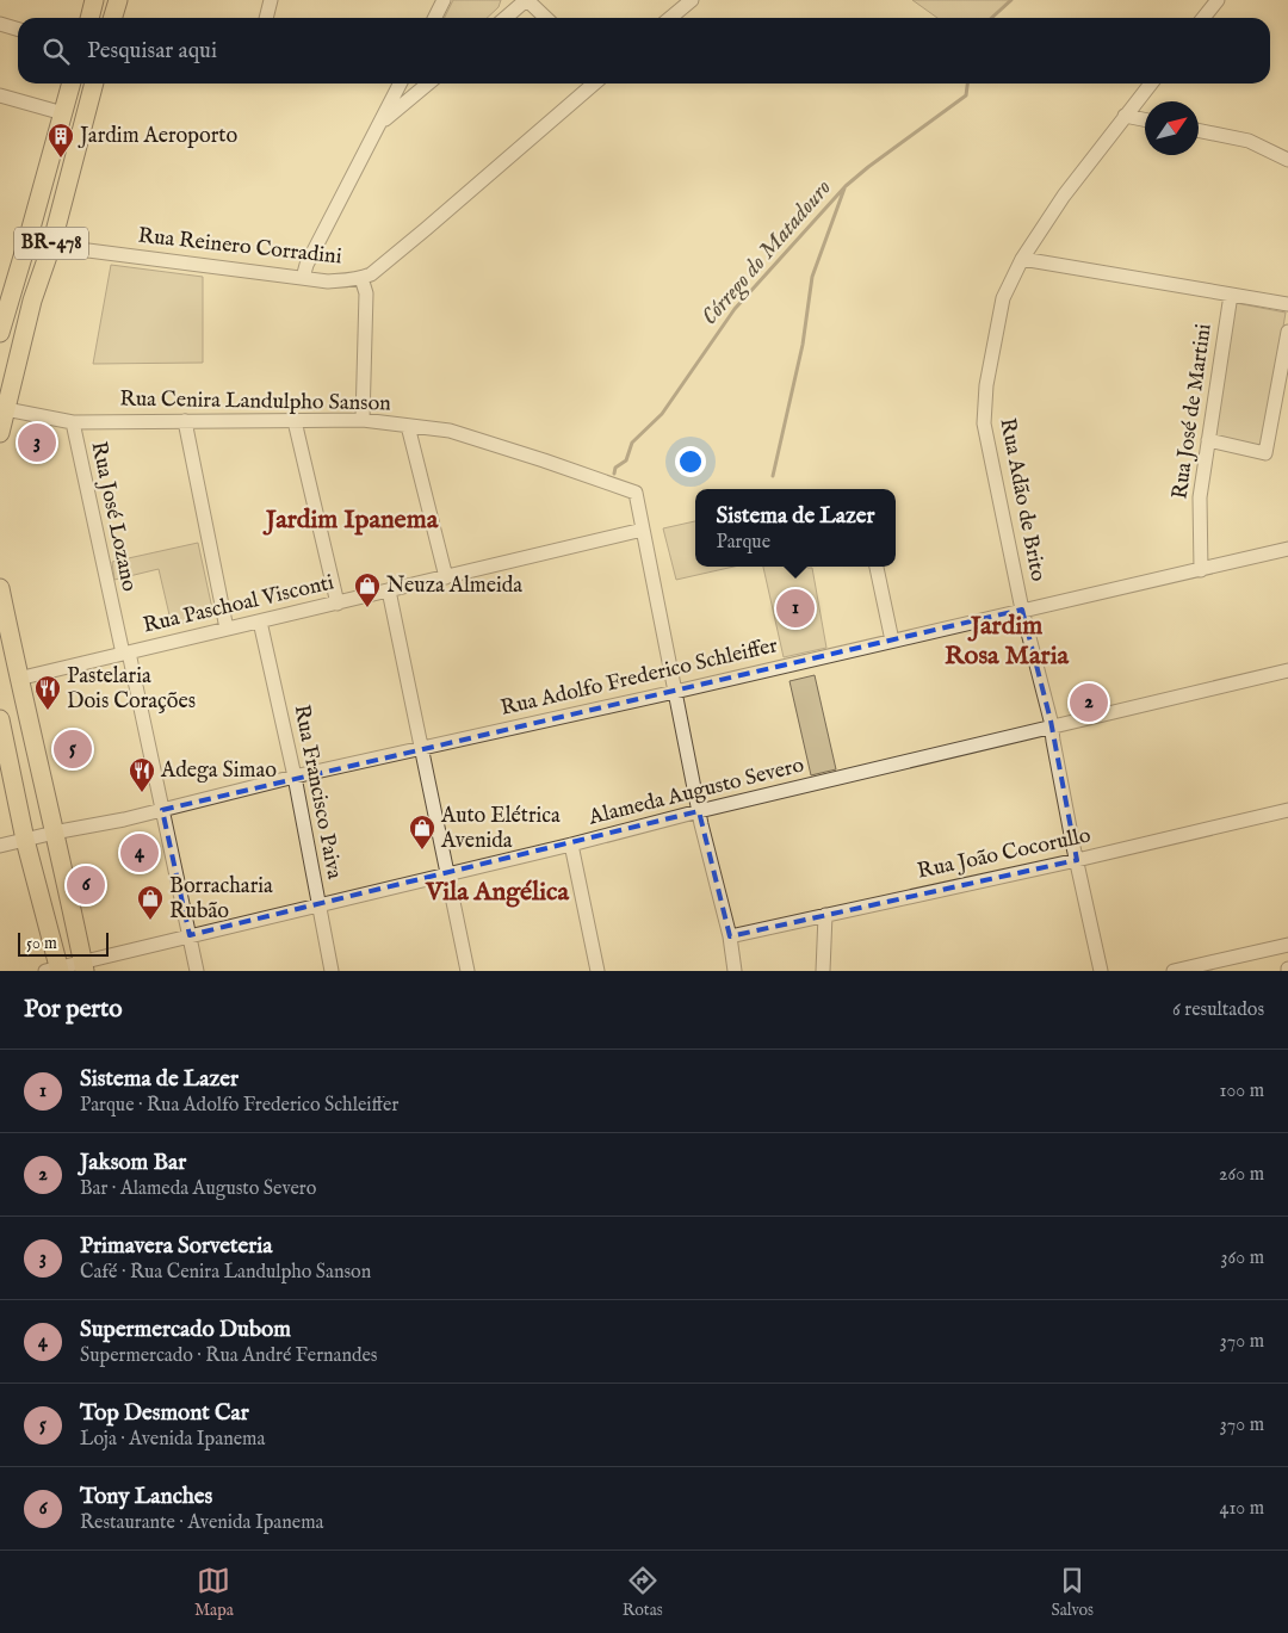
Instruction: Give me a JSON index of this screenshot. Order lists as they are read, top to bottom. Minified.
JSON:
{"streets":{"main road":["BR-478"],"street":["Rua Reinero Corradini","Rua Cenira Landulpho Sanson","Rua José de Martini","Rua Adão de Brito","Rua José Lozano","Rua Paschoal Visconti","Rua Adolfo Frederico Schleiffer","Rua Francisco Paiva","Alameda Augusto Severo","Rua João Cocorullo"]},"crossings":[["BR-478","Rua Reinero Corradini"],["BR-478","Rua Cenira Landulpho Sanson"],["Rua Cenira Landulpho Sanson","Rua José Lozano"],["Rua Cenira Landulpho Sanson","Rua Paschoal Visconti"],["Rua Cenira Landulpho Sanson","Rua Adolfo Frederico Schleiffer"],["Rua Cenira Landulpho Sanson","Alameda Augusto Severo"],["Rua Cenira Landulpho Sanson","Rua João Cocorullo"],["Rua José de Martini","Rua Adolfo Frederico Schleiffer"],["Rua Adão de Brito","Rua Adolfo Frederico Schleiffer"],["Rua Adão de Brito","Alameda Augusto Severo"],["Rua Adão de Brito","Rua João Cocorullo"],["Rua José Lozano","Rua Paschoal Visconti"],["Rua José Lozano","Rua Adolfo Frederico Schleiffer"],["Rua José Lozano","Alameda Augusto Severo"],["Rua Paschoal Visconti","Rua Francisco Paiva"],["Rua Adolfo Frederico Schleiffer","Rua Francisco Paiva"],["Rua Francisco Paiva","Alameda Augusto Severo"]],"districts":["Jardim Ipanema","Jardim Rosa Maria","Vila Angélica"],"water":["Córrego do Matadouro"],"places":{"building":["Jardim Aeroporto"],"shop":["Neuza Almeida","Auto Elétrica Avenida","Borracharia Rubão"],"restaurant":["Pastelaria Dois Corações","Adega Simao"]},"scale_bar":"50 m","north":"top right","page":{"search":"Pesquisar aqui","pins":["3","1","2","5","4","6"],"popup":["Sistema de Lazer","Parque"],"scale":"50 m","heading":["Por perto","6 resultados"],"list":[{"mark":"1","name":"Sistema de Lazer","note":"Parque · Rua Adolfo Frederico Schleiffer","value":"100 m"},{"mark":"2","name":"Jaksom Bar","note":"Bar · Alameda Augusto Severo","value":"260 m"},{"mark":"3","name":"Primavera Sorveteria","note":"Café · Rua Cenira Landulpho Sanson","value":"360 m"},{"mark":"4","name":"Supermercado Dubom","note":"Supermercado · Rua André Fernandes","value":"370 m"},{"mark":"5","name":"Top Desmont Car","note":"Loja · Avenida Ipanema","value":"370 m"},{"mark":"6","name":"Tony Lanches","note":"Restaurante · Avenida Ipanema","value":"410 m"}],"nav":["Mapa","Rotas","Salvos"]}}
